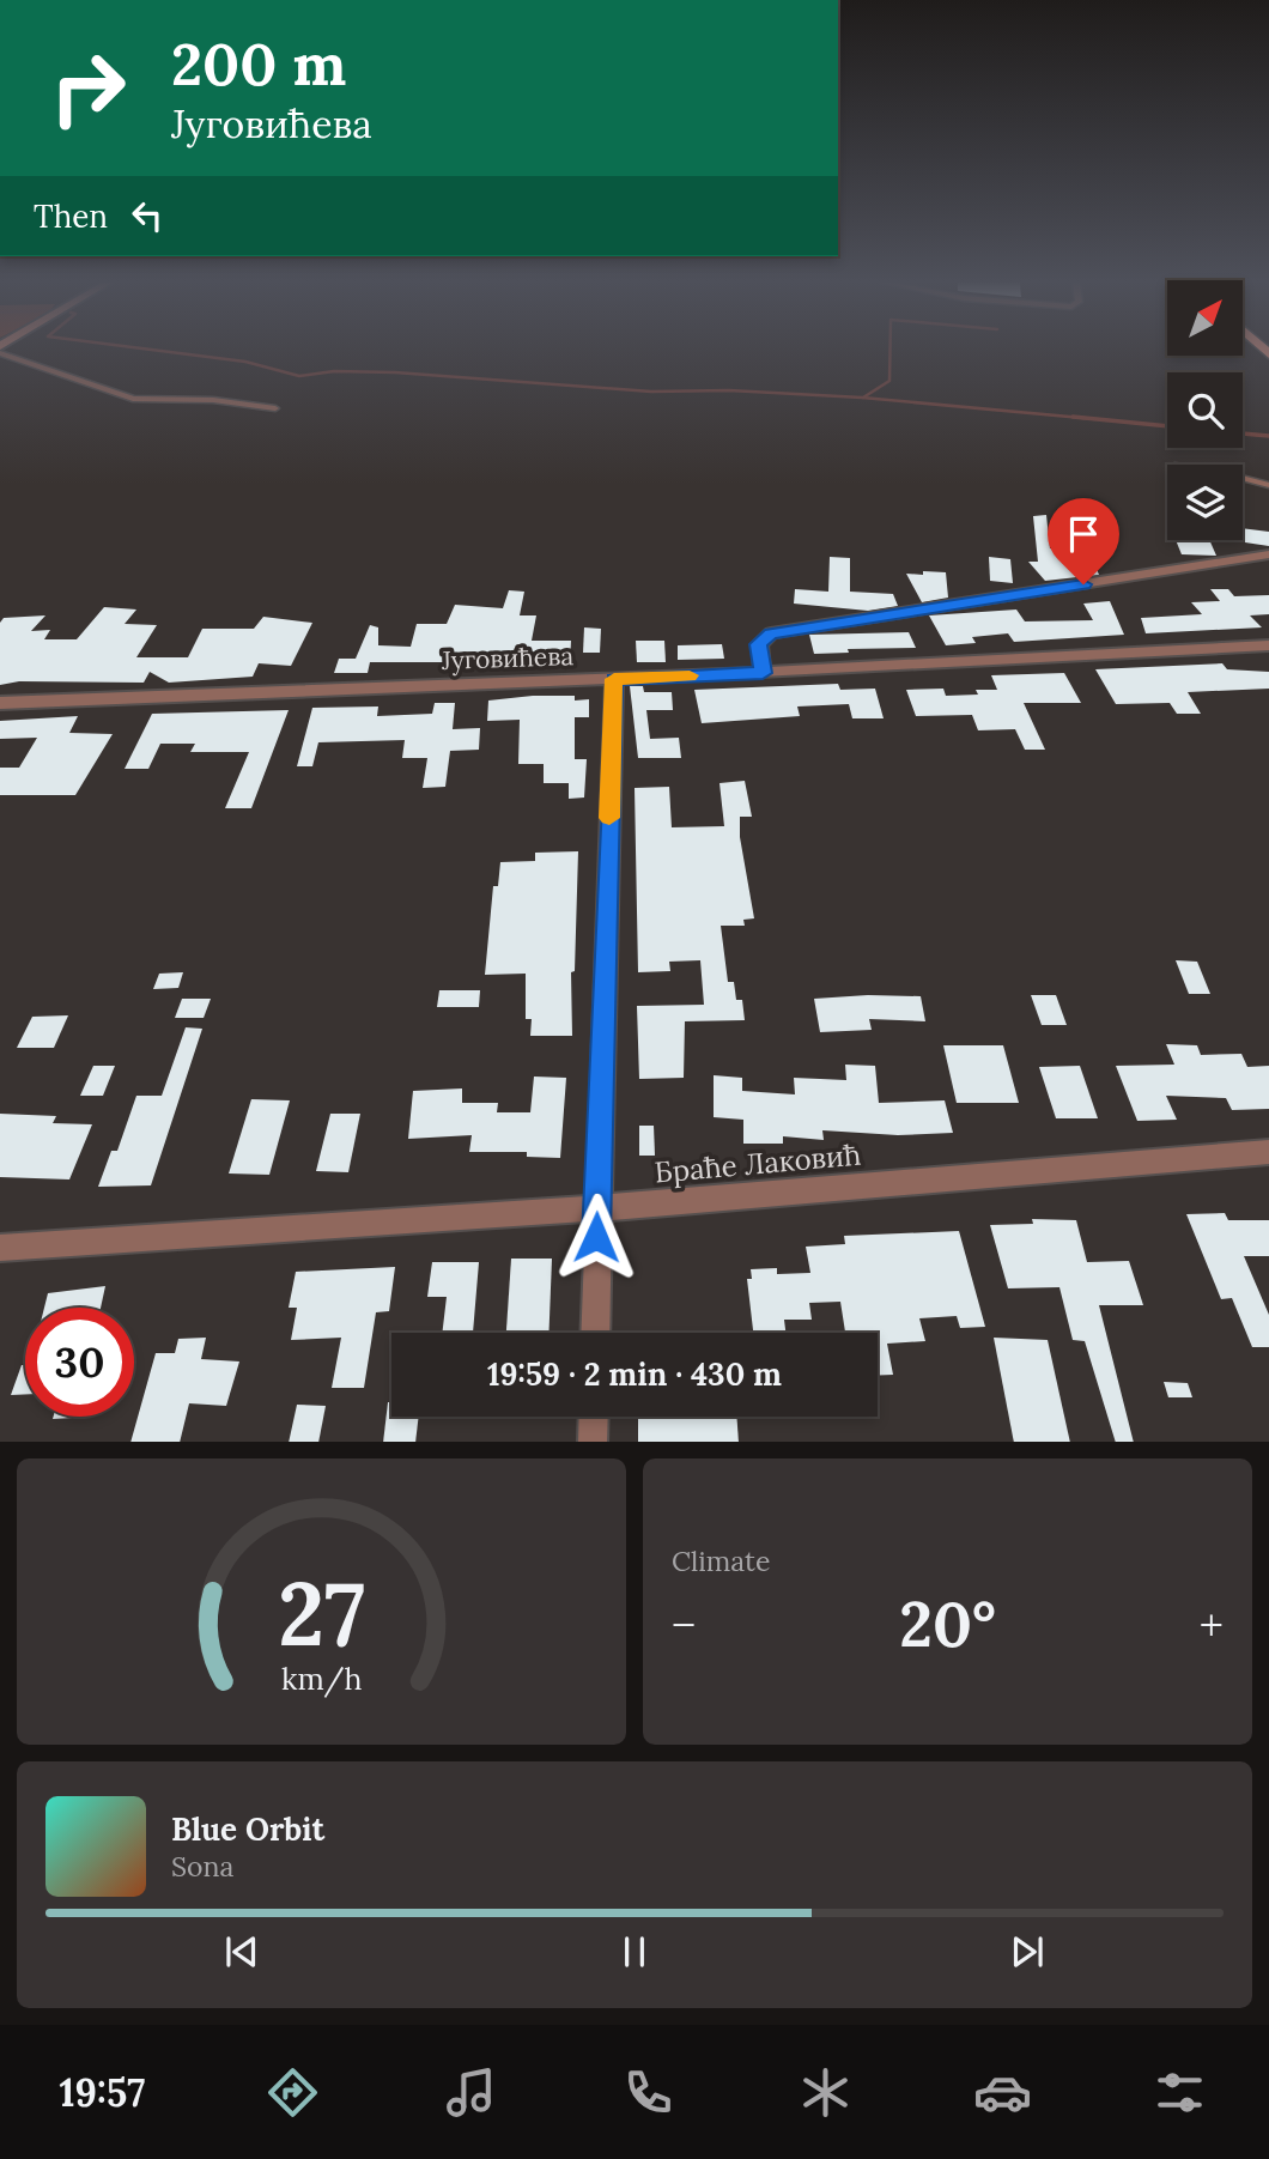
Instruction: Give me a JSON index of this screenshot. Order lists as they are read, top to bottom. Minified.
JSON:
{"streets":{"street":["Југовићева","Браће Лаковић"]},"north":"top right","page":{"turn":["200 m","Југовићева"],"then":"Then","limit":"30","trip":"19:59 · 2 min · 430 m","tile":"Climate","heat":["−","20°","+"],"song":["Blue Orbit","Sona"],"tabs":"19:57","gauge":["27","km/h"]}}
